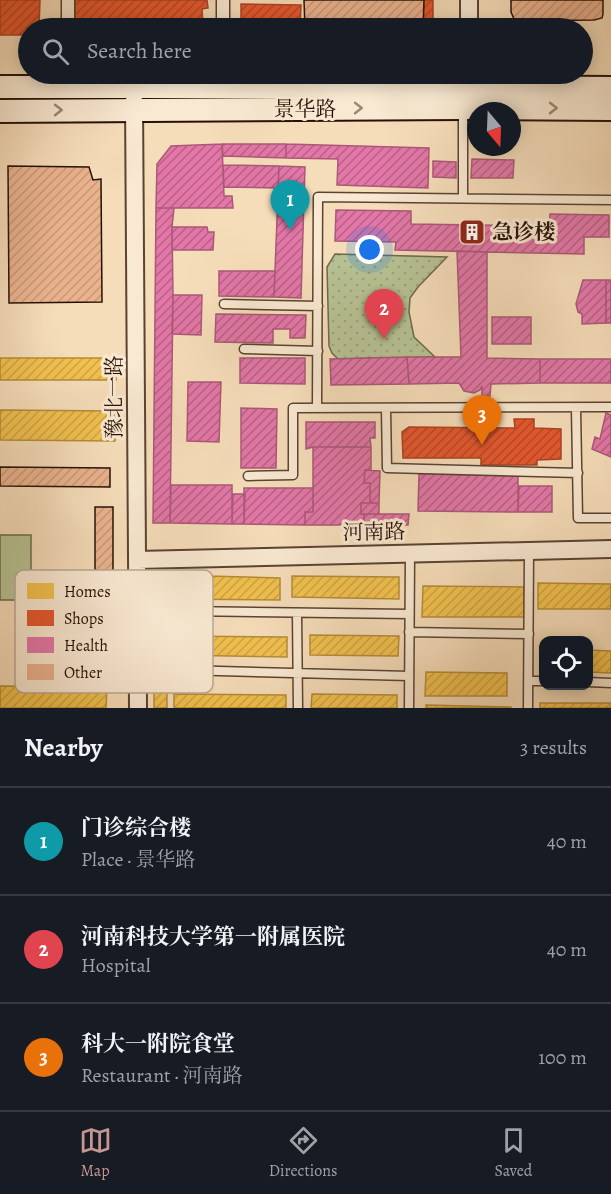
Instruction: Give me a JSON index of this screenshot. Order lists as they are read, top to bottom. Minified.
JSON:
{"streets":{"main road":["景华路"],"street":["豫北一路","河南路"]},"crossings":[["景华路","豫北一路"],["豫北一路","河南路"]],"places":{"building":["急诊楼"]},"legend":["Homes","Shops","Health","Other"],"north":"bottom","page":{"search":"Search here","pins":["1","2","3"],"heading":["Nearby","3 results"],"list":[{"mark":"1","name":"门诊综合楼","note":"Place · 景华路","value":"40 m"},{"mark":"2","name":"河南科技大学第一附属医院","note":"Hospital","value":"40 m"},{"mark":"3","name":"科大一附院食堂","note":"Restaurant · 河南路","value":"100 m"}],"nav":["Map","Directions","Saved"]}}
